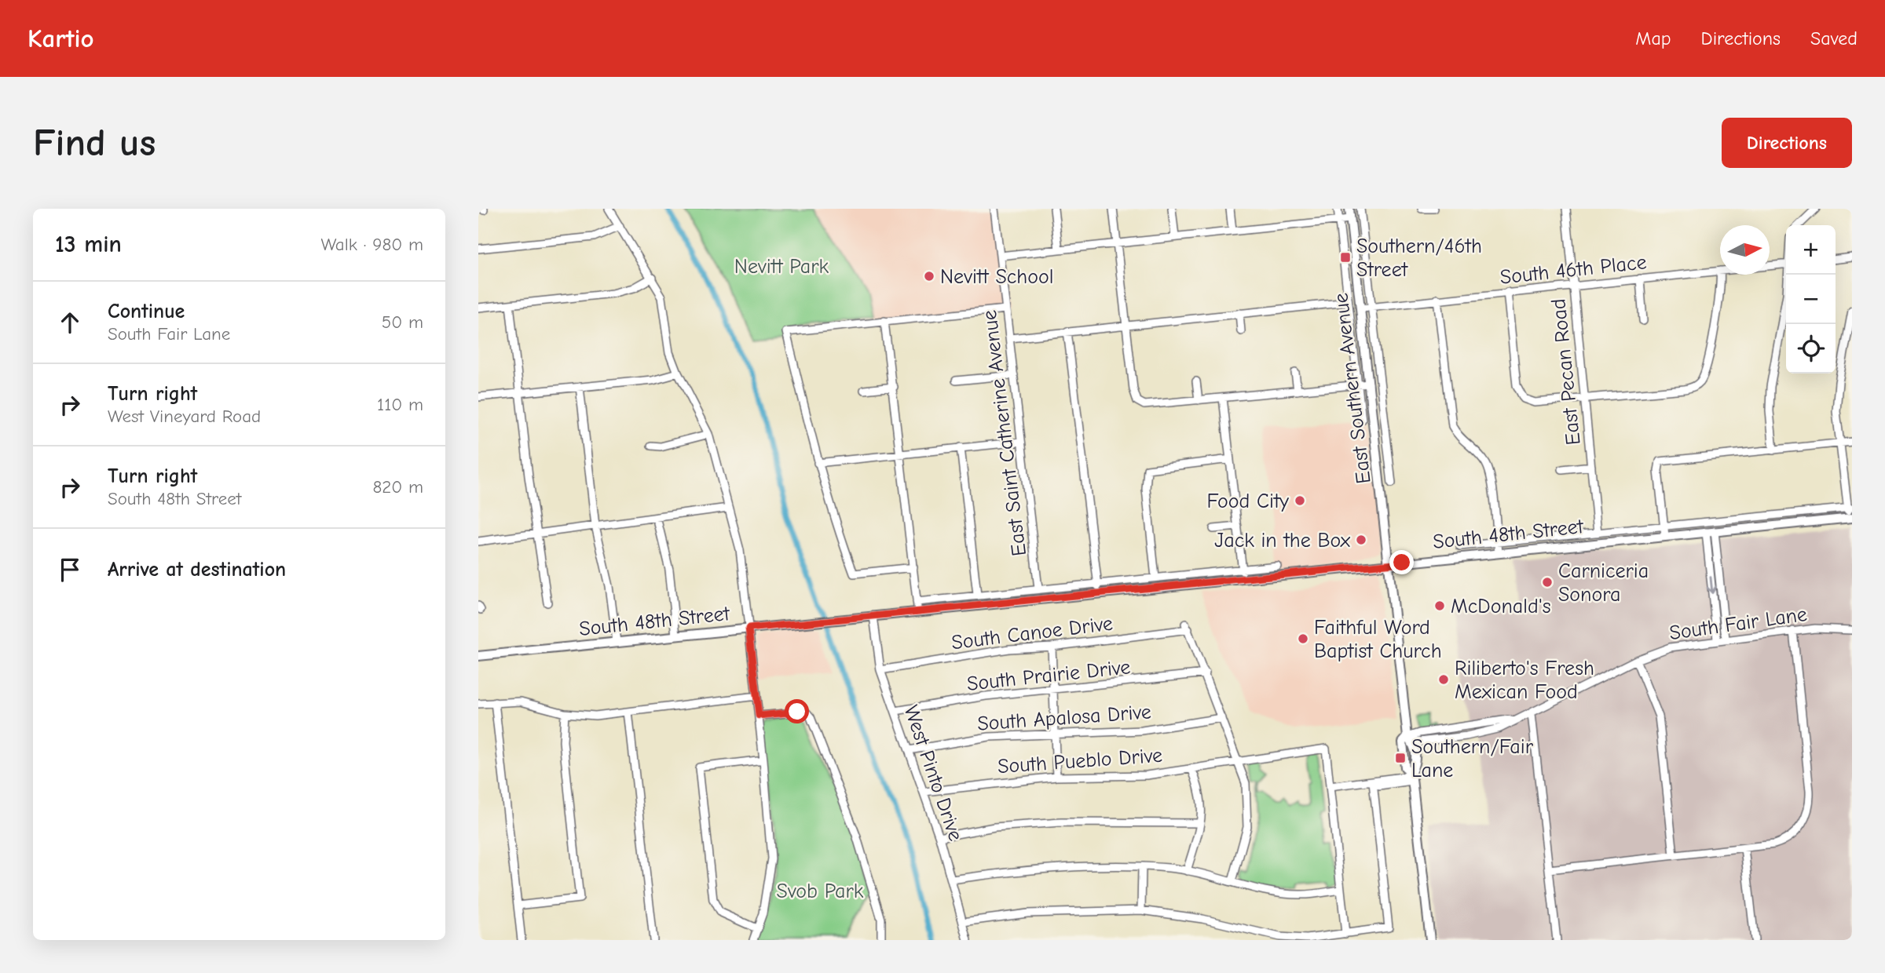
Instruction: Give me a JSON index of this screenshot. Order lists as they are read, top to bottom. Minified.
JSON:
{"streets":{"main road":["East Southern Avenue","South 48th Street"],"street":["South 46th Place","East Pecan Road","East Saint Catherine Avenue","South Fair Lane","South Canoe Drive","South Prairie Drive","South Apalosa Drive","South Pueblo Drive","West Pinto Drive"]},"crossings":[["South 46th Place","East Pecan Road"],["South 46th Place","East Southern Avenue"],["East Pecan Road","South 48th Street"],["East Southern Avenue","South 48th Street"],["East Southern Avenue","South Fair Lane"],["South 48th Street","West Pinto Drive"],["South Canoe Drive","South Prairie Drive"],["South Canoe Drive","West Pinto Drive"],["South Prairie Drive","West Pinto Drive"],["South Apalosa Drive","West Pinto Drive"],["South Pueblo Drive","West Pinto Drive"]],"parks":["Nevitt Park","Svob Park"],"places":{"transit":["Southern/46th Street","Southern/Fair Lane"],"other":["Nevitt School","Food City","Jack in the Box","Carniceria Sonora","McDonald's","Faithful Word Baptist Church","Riliberto's Fresh Mexican Food"]},"north":"right","page":{"header":"Kartio","nav":["Map","Directions","Saved"],"buttons":"Directions","title":"Find us","heading":["13 min","Walk · 980 m"],"map_buttons":["+","−"],"list":[["Continue","South Fair Lane","50 m"],["Turn right","West Vineyard Road","110 m"],["Turn right","South 48th Street","820 m"],"Arrive at destination"]}}
